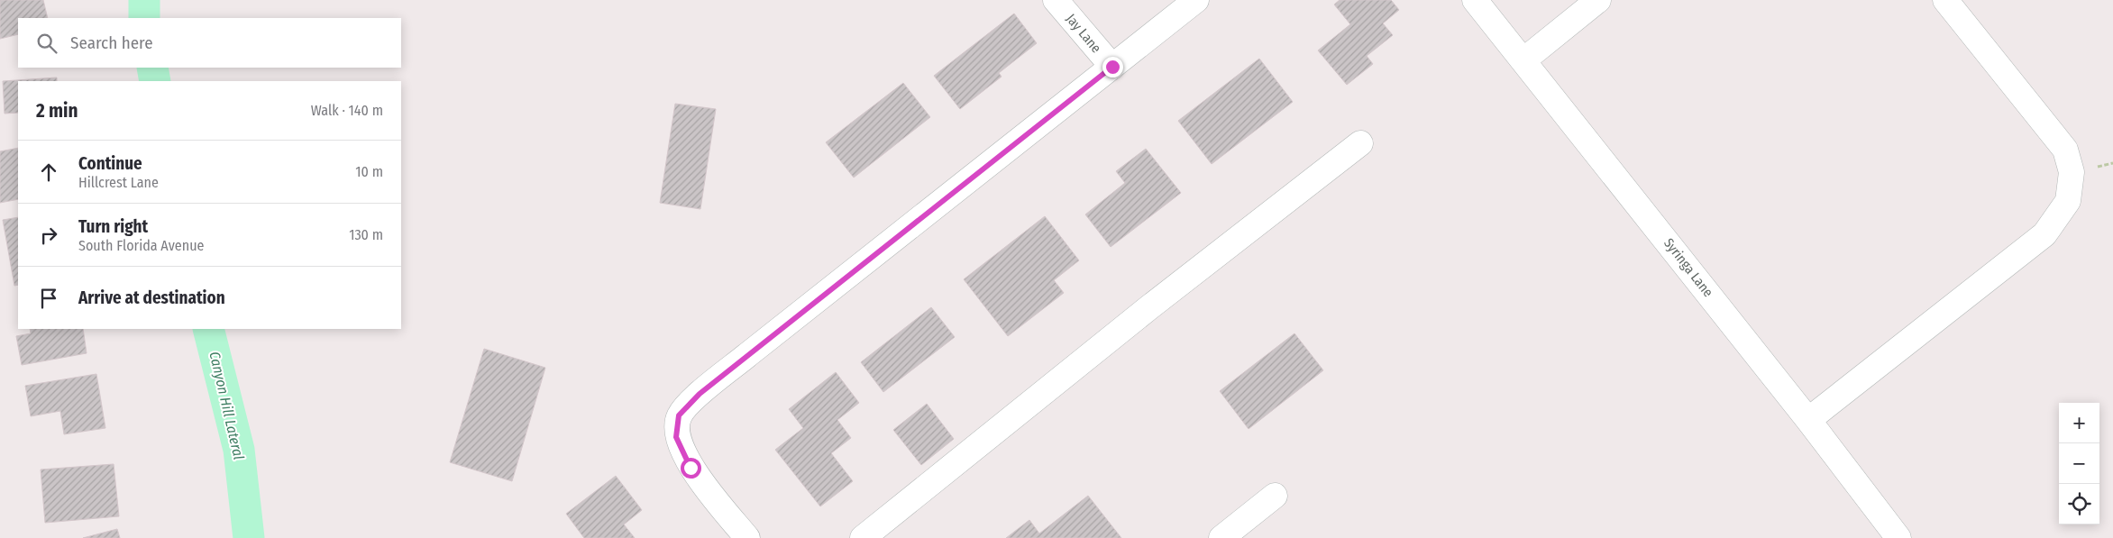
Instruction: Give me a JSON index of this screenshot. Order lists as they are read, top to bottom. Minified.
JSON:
{"streets":{"street":["Jay Lane","Syringa Lane"]},"water":["Canyon Hill Lateral"],"page":{"search":"Search here","heading":["2 min","Walk · 140 m"],"list":[["Continue","Hillcrest Lane","10 m"],["Turn right","South Florida Avenue","130 m"],"Arrive at destination"],"map_buttons":["+","−"]}}
